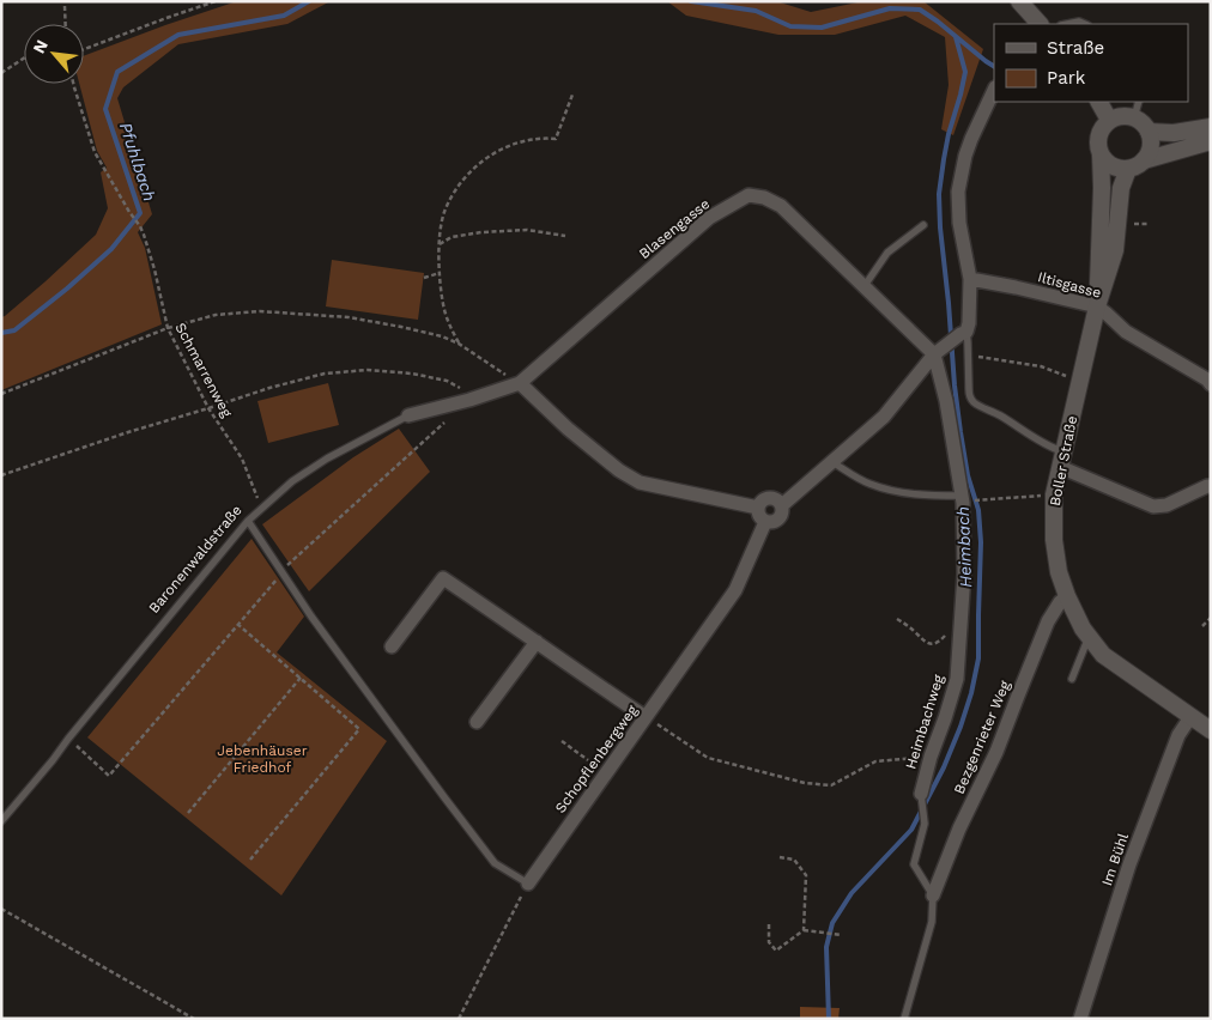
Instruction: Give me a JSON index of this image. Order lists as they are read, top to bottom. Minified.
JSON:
{"streets":{"main road":["Boller Straße"],"street":["Blasengasse","Iltisgasse","Baronenwaldstraße","Heimbachweg","Bezgenrieter Weg","Schopflenbergweg","Im Bühl"],"path":["Schmarrenweg"]},"crossings":[["Blasengasse","Baronenwaldstraße"],["Blasengasse","Heimbachweg"],["Iltisgasse","Boller Straße"],["Schmarrenweg","Baronenwaldstraße"],["Boller Straße","Bezgenrieter Weg"],["Boller Straße","Im Bühl"],["Heimbachweg","Bezgenrieter Weg"]],"water":["Pfuhlbach","Heimbach"],"parks":["Jebenhäuser Friedhof"],"legend":["Straße","Park"],"north":"top left"}
